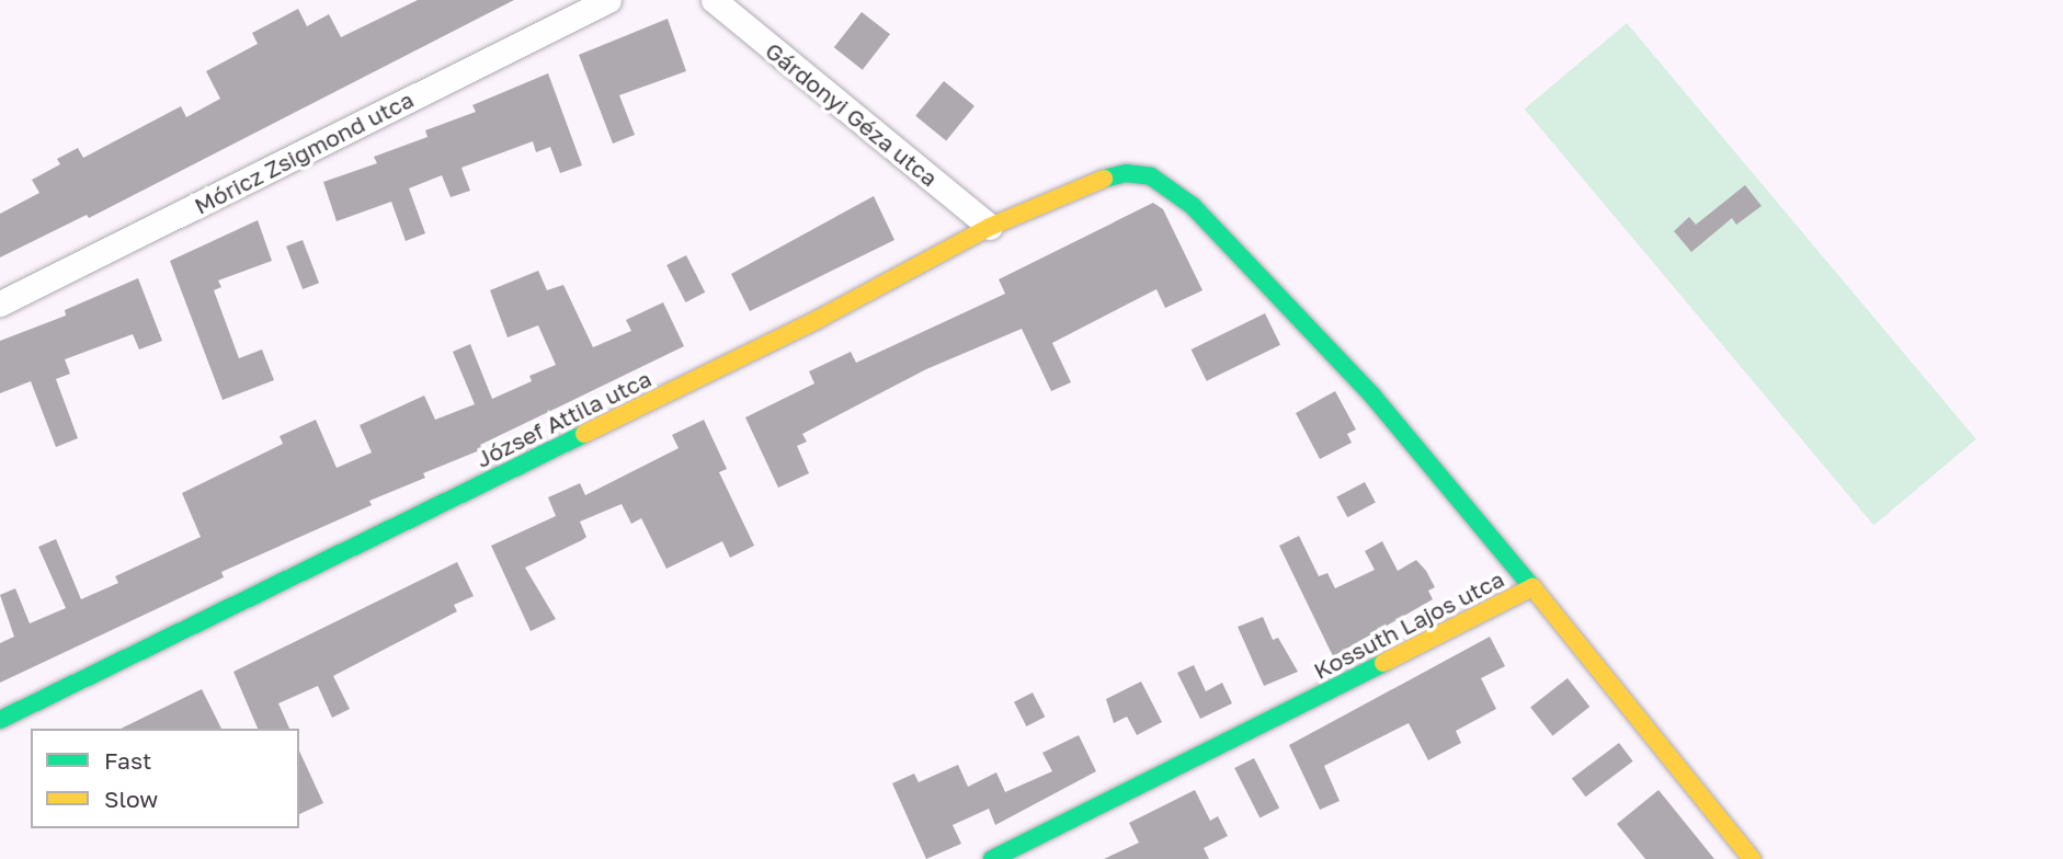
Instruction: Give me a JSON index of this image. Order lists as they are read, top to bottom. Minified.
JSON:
{"streets":{"street":["Gárdonyi Géza utca","Móricz Zsigmond utca","József Attila utca","Kossuth Lajos utca"]},"crossings":[["Gárdonyi Géza utca","József Attila utca"],["József Attila utca","Kossuth Lajos utca"]],"legend":["Fast","Slow"]}
